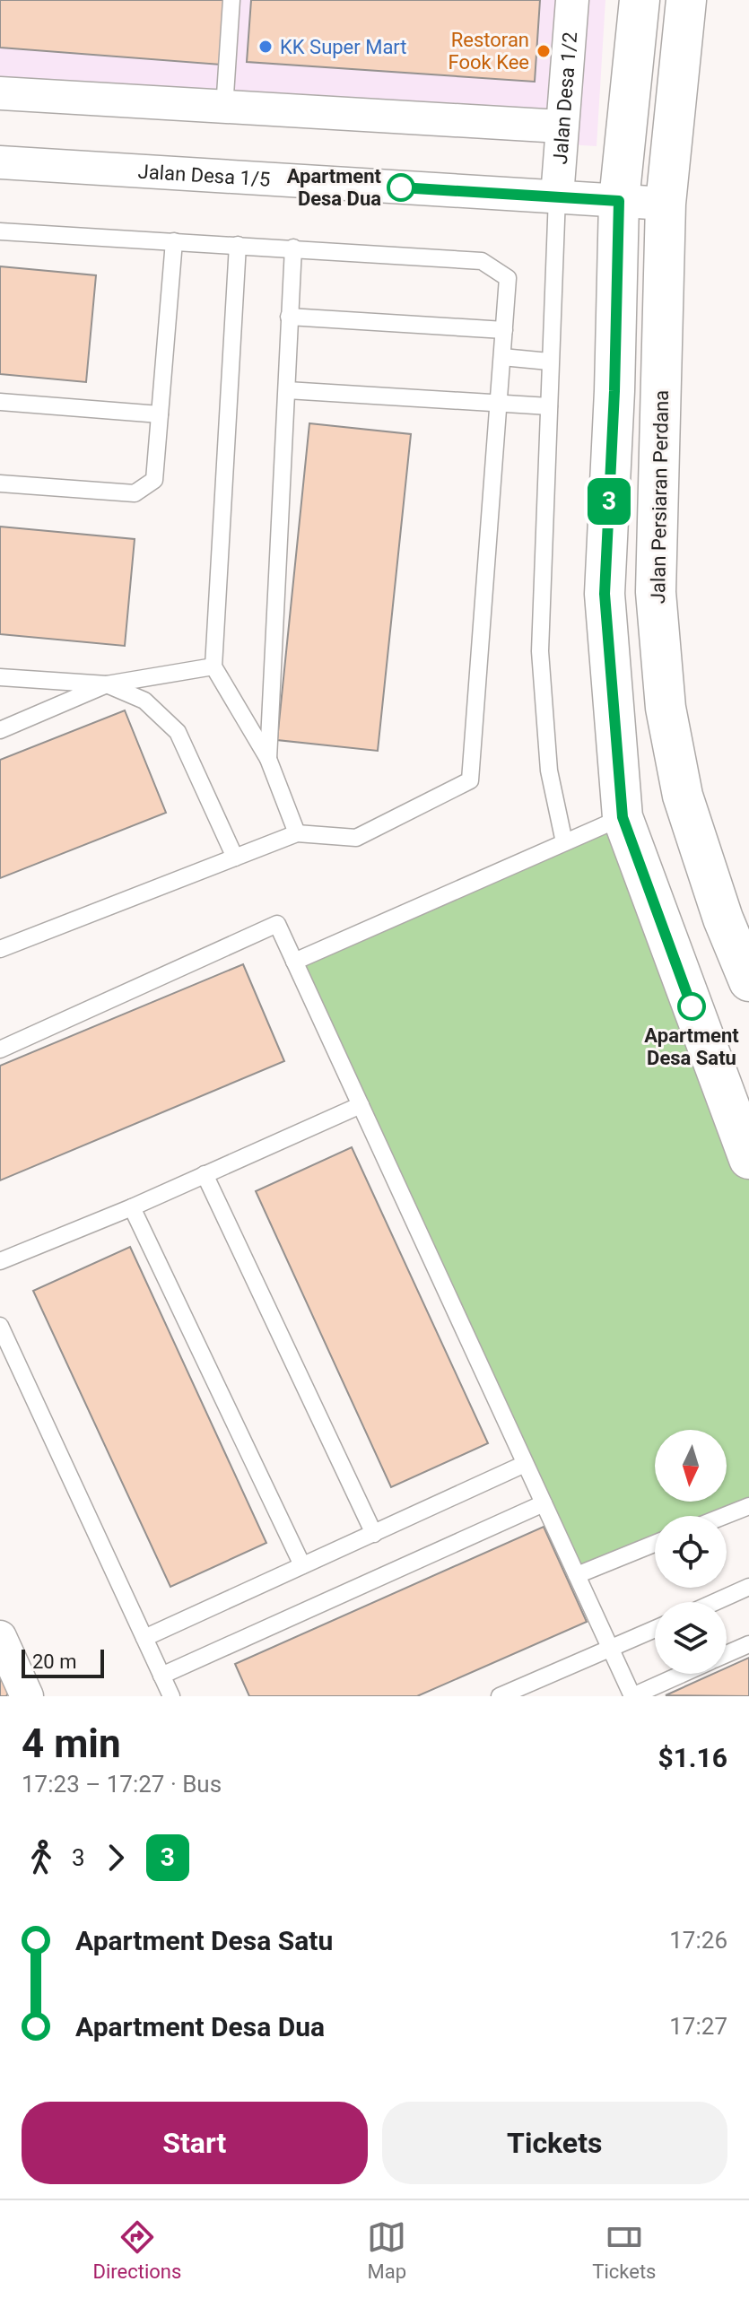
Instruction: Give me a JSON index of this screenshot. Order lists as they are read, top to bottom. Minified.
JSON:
{"streets":{"street":["Jalan Desa 1/2","Jalan Desa 1/5","Jalan Persiaran Perdana"]},"crossings":[["Jalan Desa 1/2","Jalan Desa 1/5"],["Jalan Desa 1/5","Jalan Persiaran Perdana"]],"places":["KK Super Mart","Restoran Fook Kee","Apartment Desa Dua","Apartment Desa Satu"],"lines":["bus line 3"],"scale_bar":"20 m","north":"bottom","page":{"on_map":"3","scale":"20 m","heading":["4 min","17:23 – 17:27 · Bus","$1.16"],"legs":["3","3"],"list":[{"name":"Apartment Desa Satu","value":"17:26"},{"name":"Apartment Desa Dua","value":"17:27"}],"buttons":["Start","Tickets"],"tabs":["Directions","Map","Tickets"]}}
